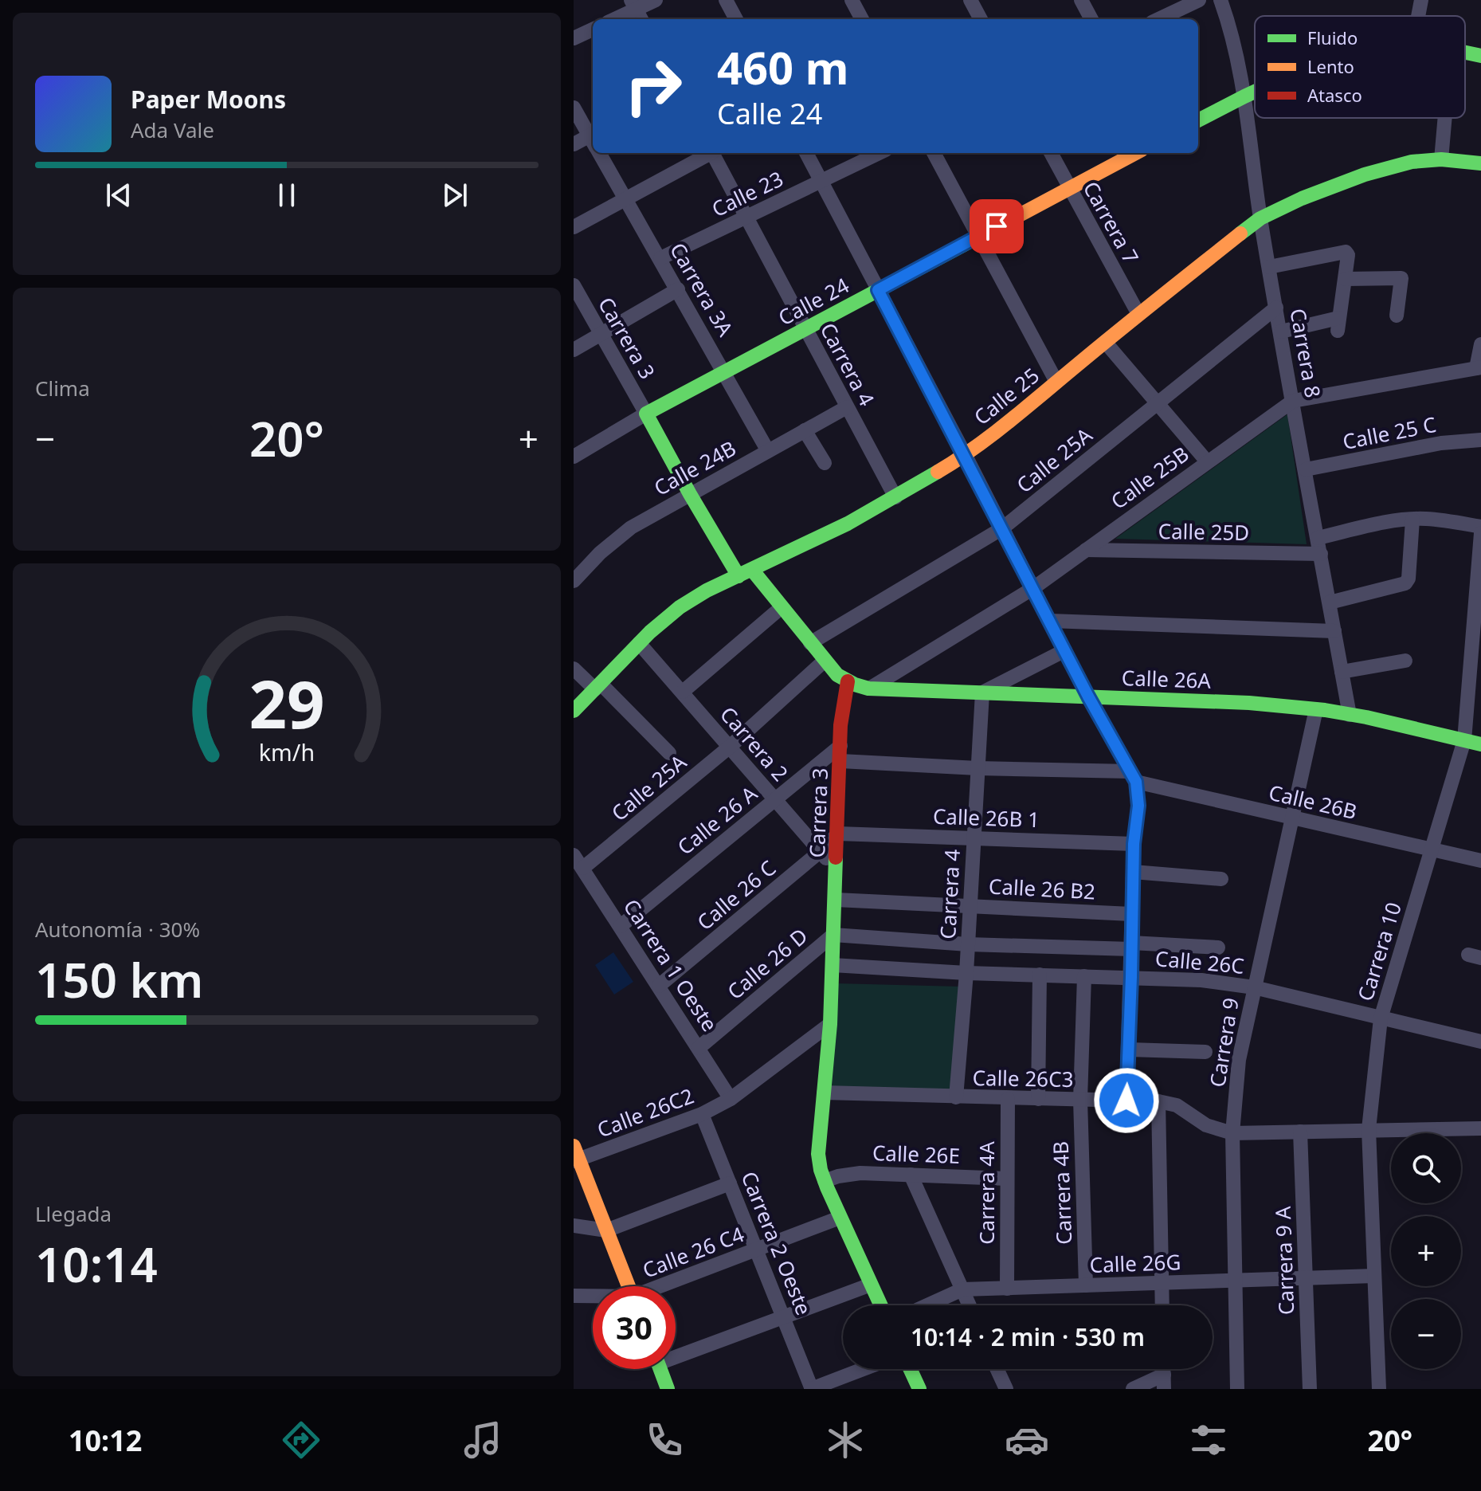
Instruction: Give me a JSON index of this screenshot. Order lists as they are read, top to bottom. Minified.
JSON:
{"streets":{"street":["Calle 23","Carrera 7","Carrera 3A","Calle 24","Carrera 3","Carrera 8","Carrera 4","Calle 25","Calle 25 C","Calle 25A","Calle 24B","Calle 25B","Calle 25D","Calle 26A","Carrera 2","Calle 26B","Calle 26B 1","Calle 26 A","Calle 26 B2","Calle 26 C","Carrera 10","Calle 26C","Calle 26 D","Carrera 1 Oeste","Carrera 9","Calle 26C3","Calle 26C2","Calle 26E","Carrera 4A","Carrera 4B","Carrera 2 Oeste","Calle 26 C4","Carrera 9 A","Calle 26G"]},"crossings":[["Calle 23","Carrera 3A"],["Calle 23","Carrera 4"],["Carrera 7","Calle 24"],["Carrera 7","Calle 25"],["Carrera 3A","Calle 24"],["Carrera 3A","Calle 24B"],["Calle 24","Carrera 3"],["Calle 24","Carrera 4"],["Carrera 3","Calle 25"],["Carrera 3","Calle 25A"],["Carrera 3","Calle 24B"],["Carrera 3","Calle 26A"],["Carrera 3","Carrera 2"],["Carrera 3","Calle 26B"],["Carrera 3","Calle 26B 1"],["Carrera 3","Calle 26 A"],["Carrera 3","Calle 26 B2"],["Carrera 3","Calle 26 C"],["Carrera 3","Calle 26C"],["Carrera 3","Calle 26 D"],["Carrera 3","Calle 26C3"],["Carrera 8","Calle 25"],["Carrera 8","Calle 25 C"],["Carrera 8","Calle 25A"],["Carrera 8","Calle 25B"],["Carrera 8","Calle 25D"],["Carrera 8","Calle 26A"],["Carrera 4","Calle 25"],["Carrera 4","Calle 24B"],["Carrera 4","Calle 26A"],["Carrera 4","Calle 26B"],["Carrera 4","Calle 26B 1"],["Carrera 4","Calle 26 B2"],["Carrera 4","Calle 26C"],["Carrera 4","Calle 26C3"],["Calle 25","Carrera 2"],["Calle 25A","Carrera 2"],["Calle 25A","Carrera 1 Oeste"],["Calle 25B","Calle 25D"],["Calle 25B","Calle 26A"],["Calle 26A","Carrera 10"],["Calle 26A","Carrera 9"],["Carrera 2","Calle 26 A"],["Carrera 2","Calle 26 C"],["Calle 26B","Carrera 10"],["Calle 26B","Carrera 9"],["Calle 26B 1","Calle 26 C"],["Calle 26 A","Carrera 1 Oeste"],["Calle 26 C","Carrera 1 Oeste"],["Carrera 10","Calle 26C"],["Carrera 10","Calle 26C3"],["Carrera 10","Calle 26G"],["Calle 26C","Carrera 9"],["Calle 26C","Carrera 4B"],["Calle 26 D","Carrera 1 Oeste"],["Carrera 1 Oeste","Calle 26C2"],["Carrera 9","Calle 26C3"],["Carrera 9","Calle 26G"],["Calle 26C3","Carrera 4A"],["Calle 26C3","Carrera 4B"],["Calle 26C3","Carrera 9 A"],["Calle 26C2","Carrera 2 Oeste"],["Calle 26E","Carrera 4A"],["Carrera 4A","Calle 26G"],["Carrera 4B","Calle 26G"],["Carrera 2 Oeste","Calle 26 C4"],["Carrera 9 A","Calle 26G"]],"legend":["Fluido","Lento","Atasco"],"page":{"turn":["460 m","Calle 24"],"song":["Paper Moons","Ada Vale"],"tile":["Clima",["Autonomía · 30%","150 km"],["Llegada","10:14"]],"heat":["−","20°","+"],"map_buttons":["+","−"],"limit":"30","trip":"10:14 · 2 min · 530 m","tabs":["10:12","20°"],"gauge":["29","km/h"]}}
